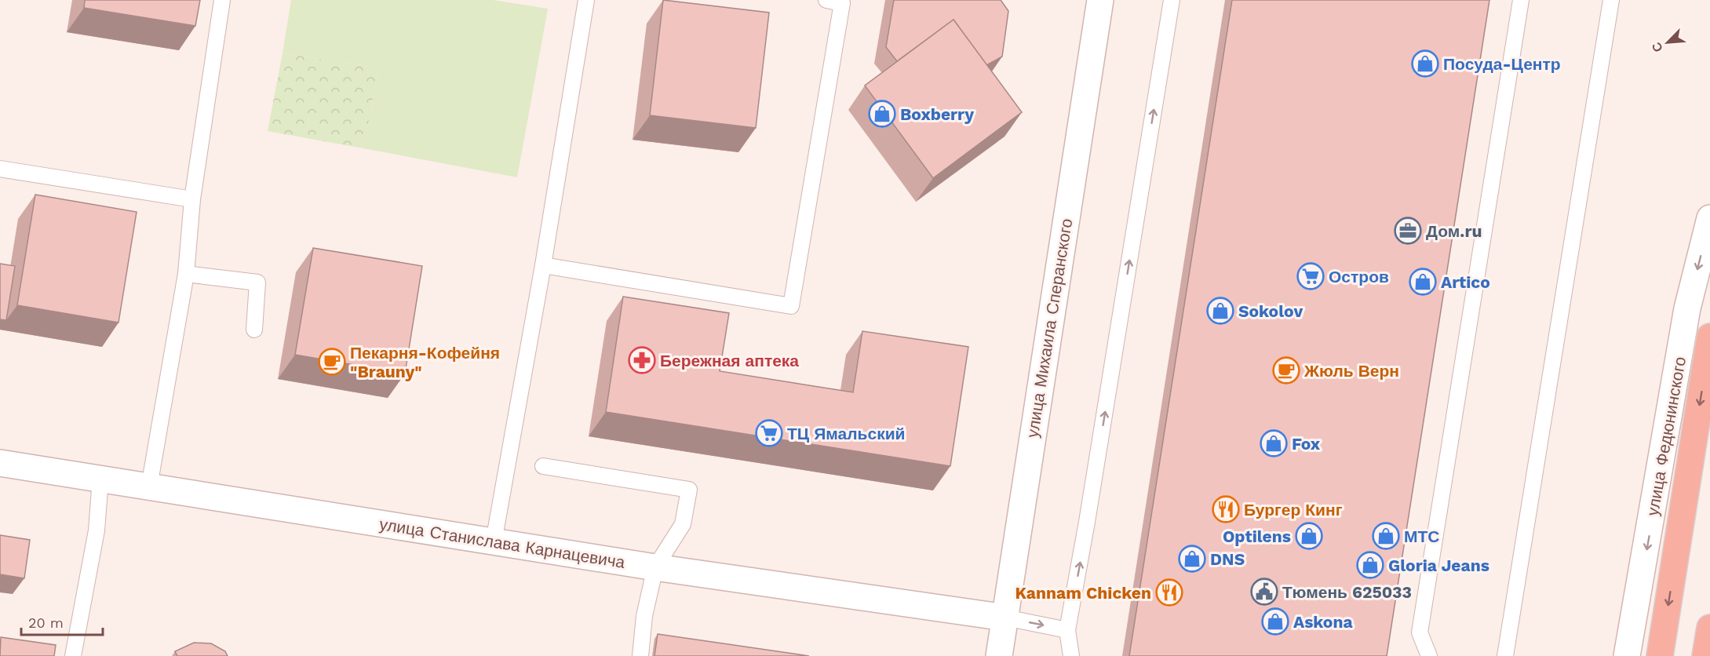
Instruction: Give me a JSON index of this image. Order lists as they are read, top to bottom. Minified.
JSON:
{"streets":{"highway":["улица Федюнинского"],"street":["улица Михаила Сперанского","улица Станислава Карнацевича"]},"crossings":[["улица Михаила Сперанского","улица Станислава Карнацевича"]],"one_way":["улица Федюнинского"],"places":{"shop":["Посуда-Центр","Boxberry","Artico","Sokolov","Fox","Optilens","МТС","DNS","Gloria Jeans","Askona"],"office":["Дом.ru"],"supermarket":["Остров","ТЦ Ямальский"],"pharmacy":["Бережная аптека"],"cafe":["Пекарня-Кофейня \"Brauny\"","Жюль Верн"],"restaurant":["Бургер Кинг","Kannam Chicken"],"public building":["Тюмень 625033"]},"scale_bar":"20 m","north":"bottom left"}
